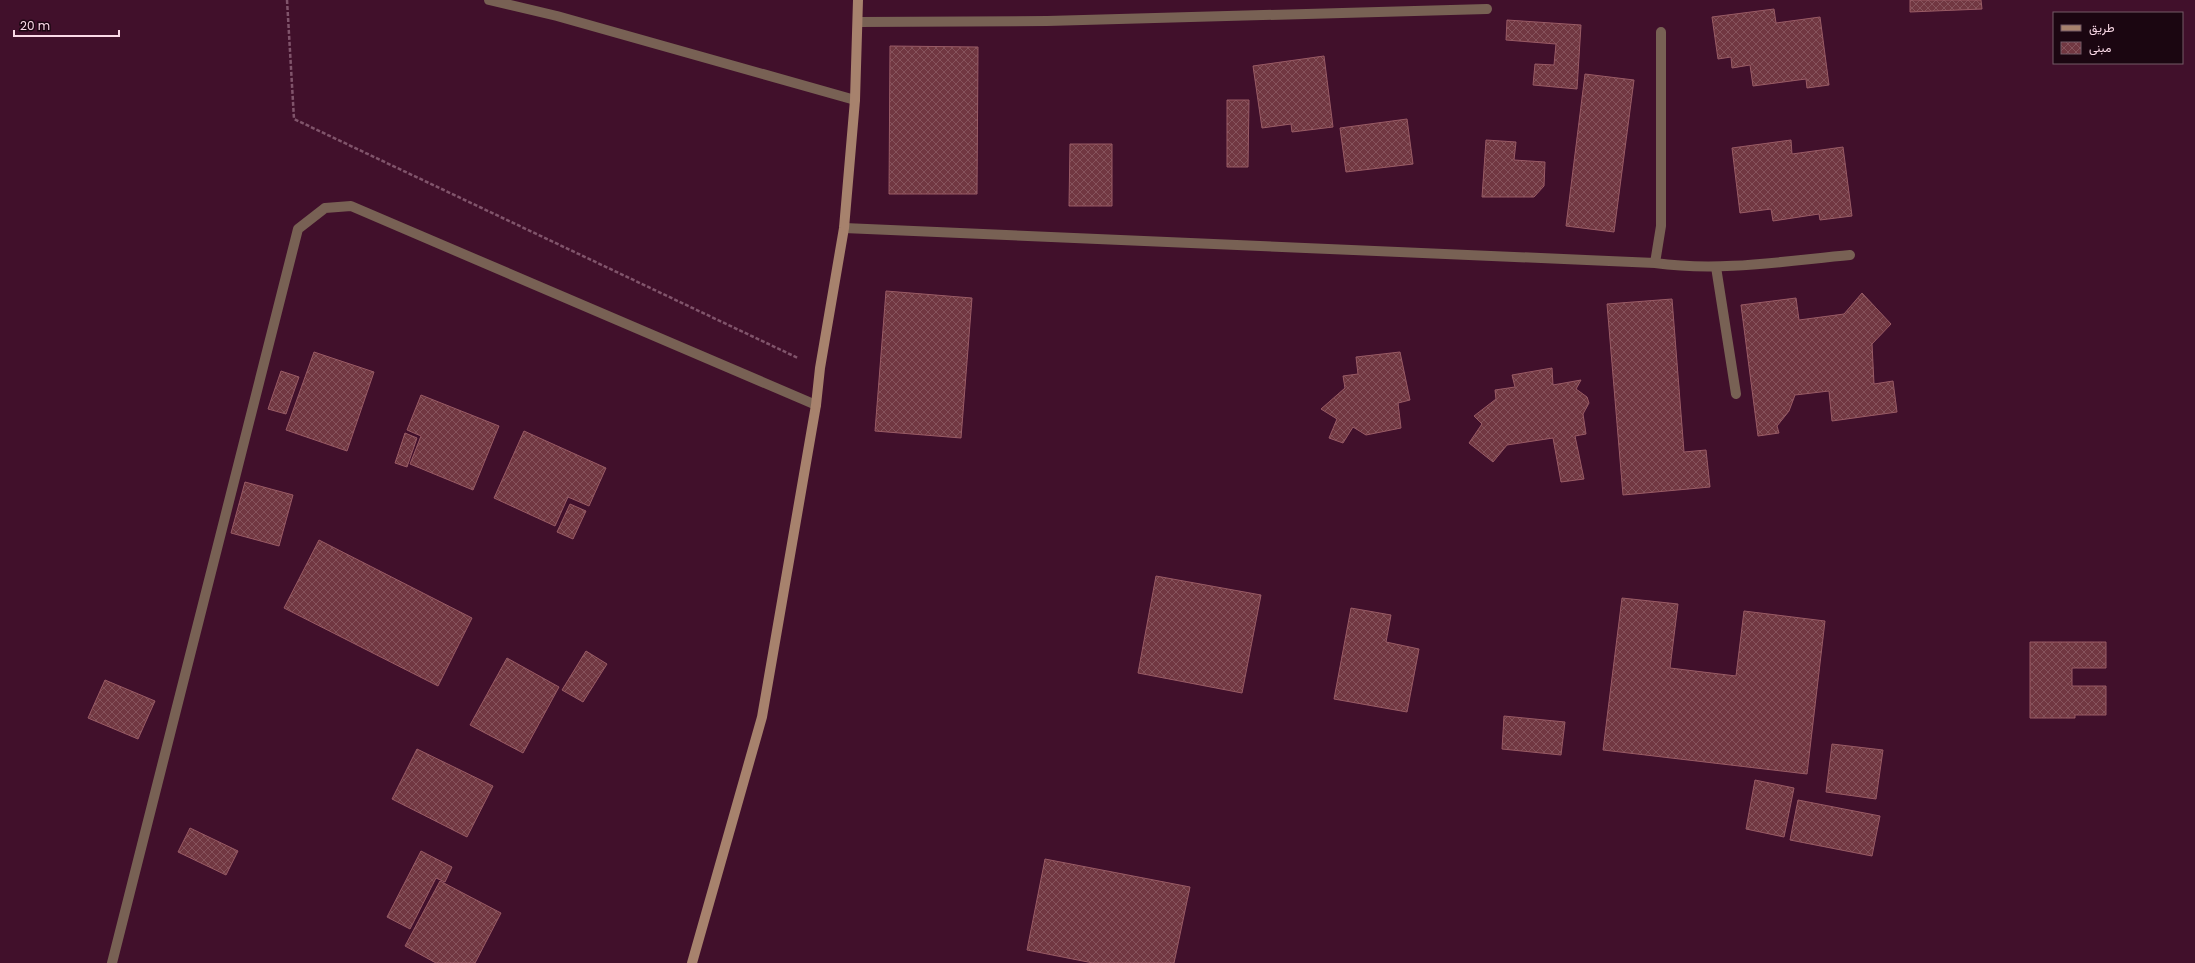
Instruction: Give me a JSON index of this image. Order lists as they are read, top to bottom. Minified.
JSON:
{"legend":["طريق","مبنى"],"scale_bar":"20 m"}
